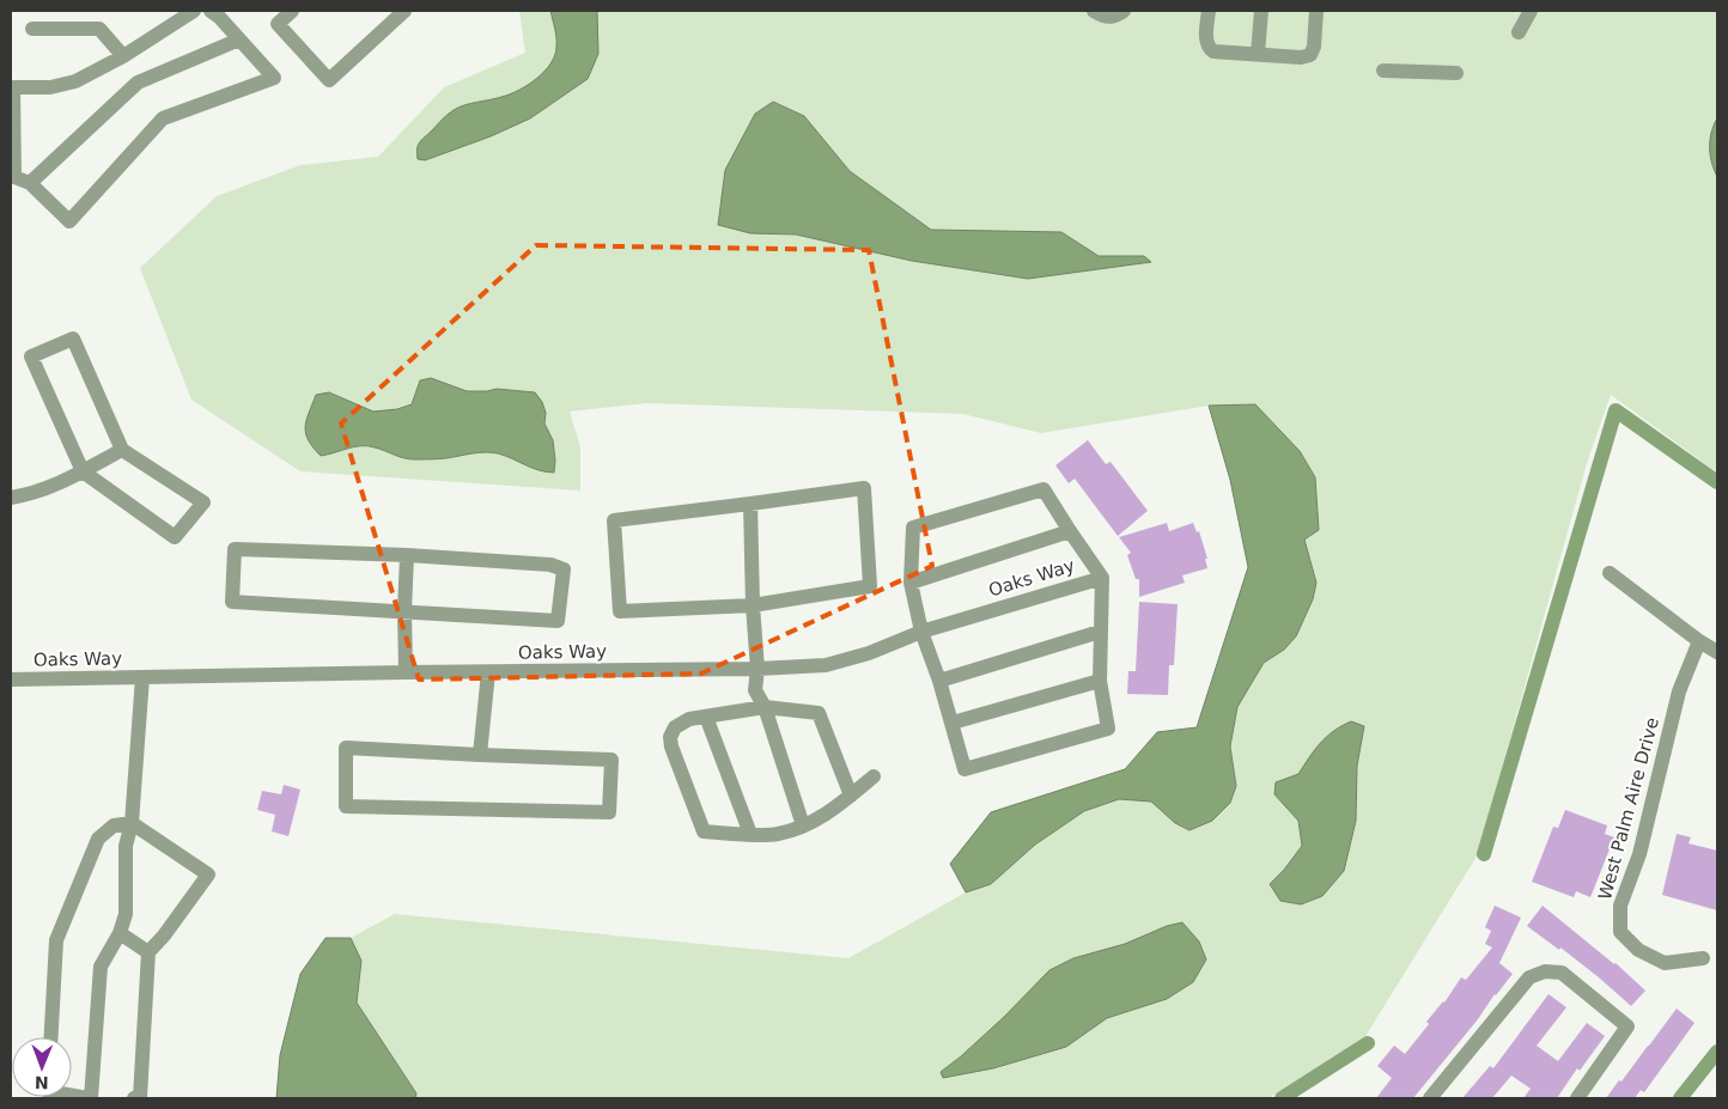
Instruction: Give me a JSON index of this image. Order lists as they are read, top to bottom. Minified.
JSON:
{"streets":{"street":["Oaks Way","West Palm Aire Drive"]},"north":"bottom"}
